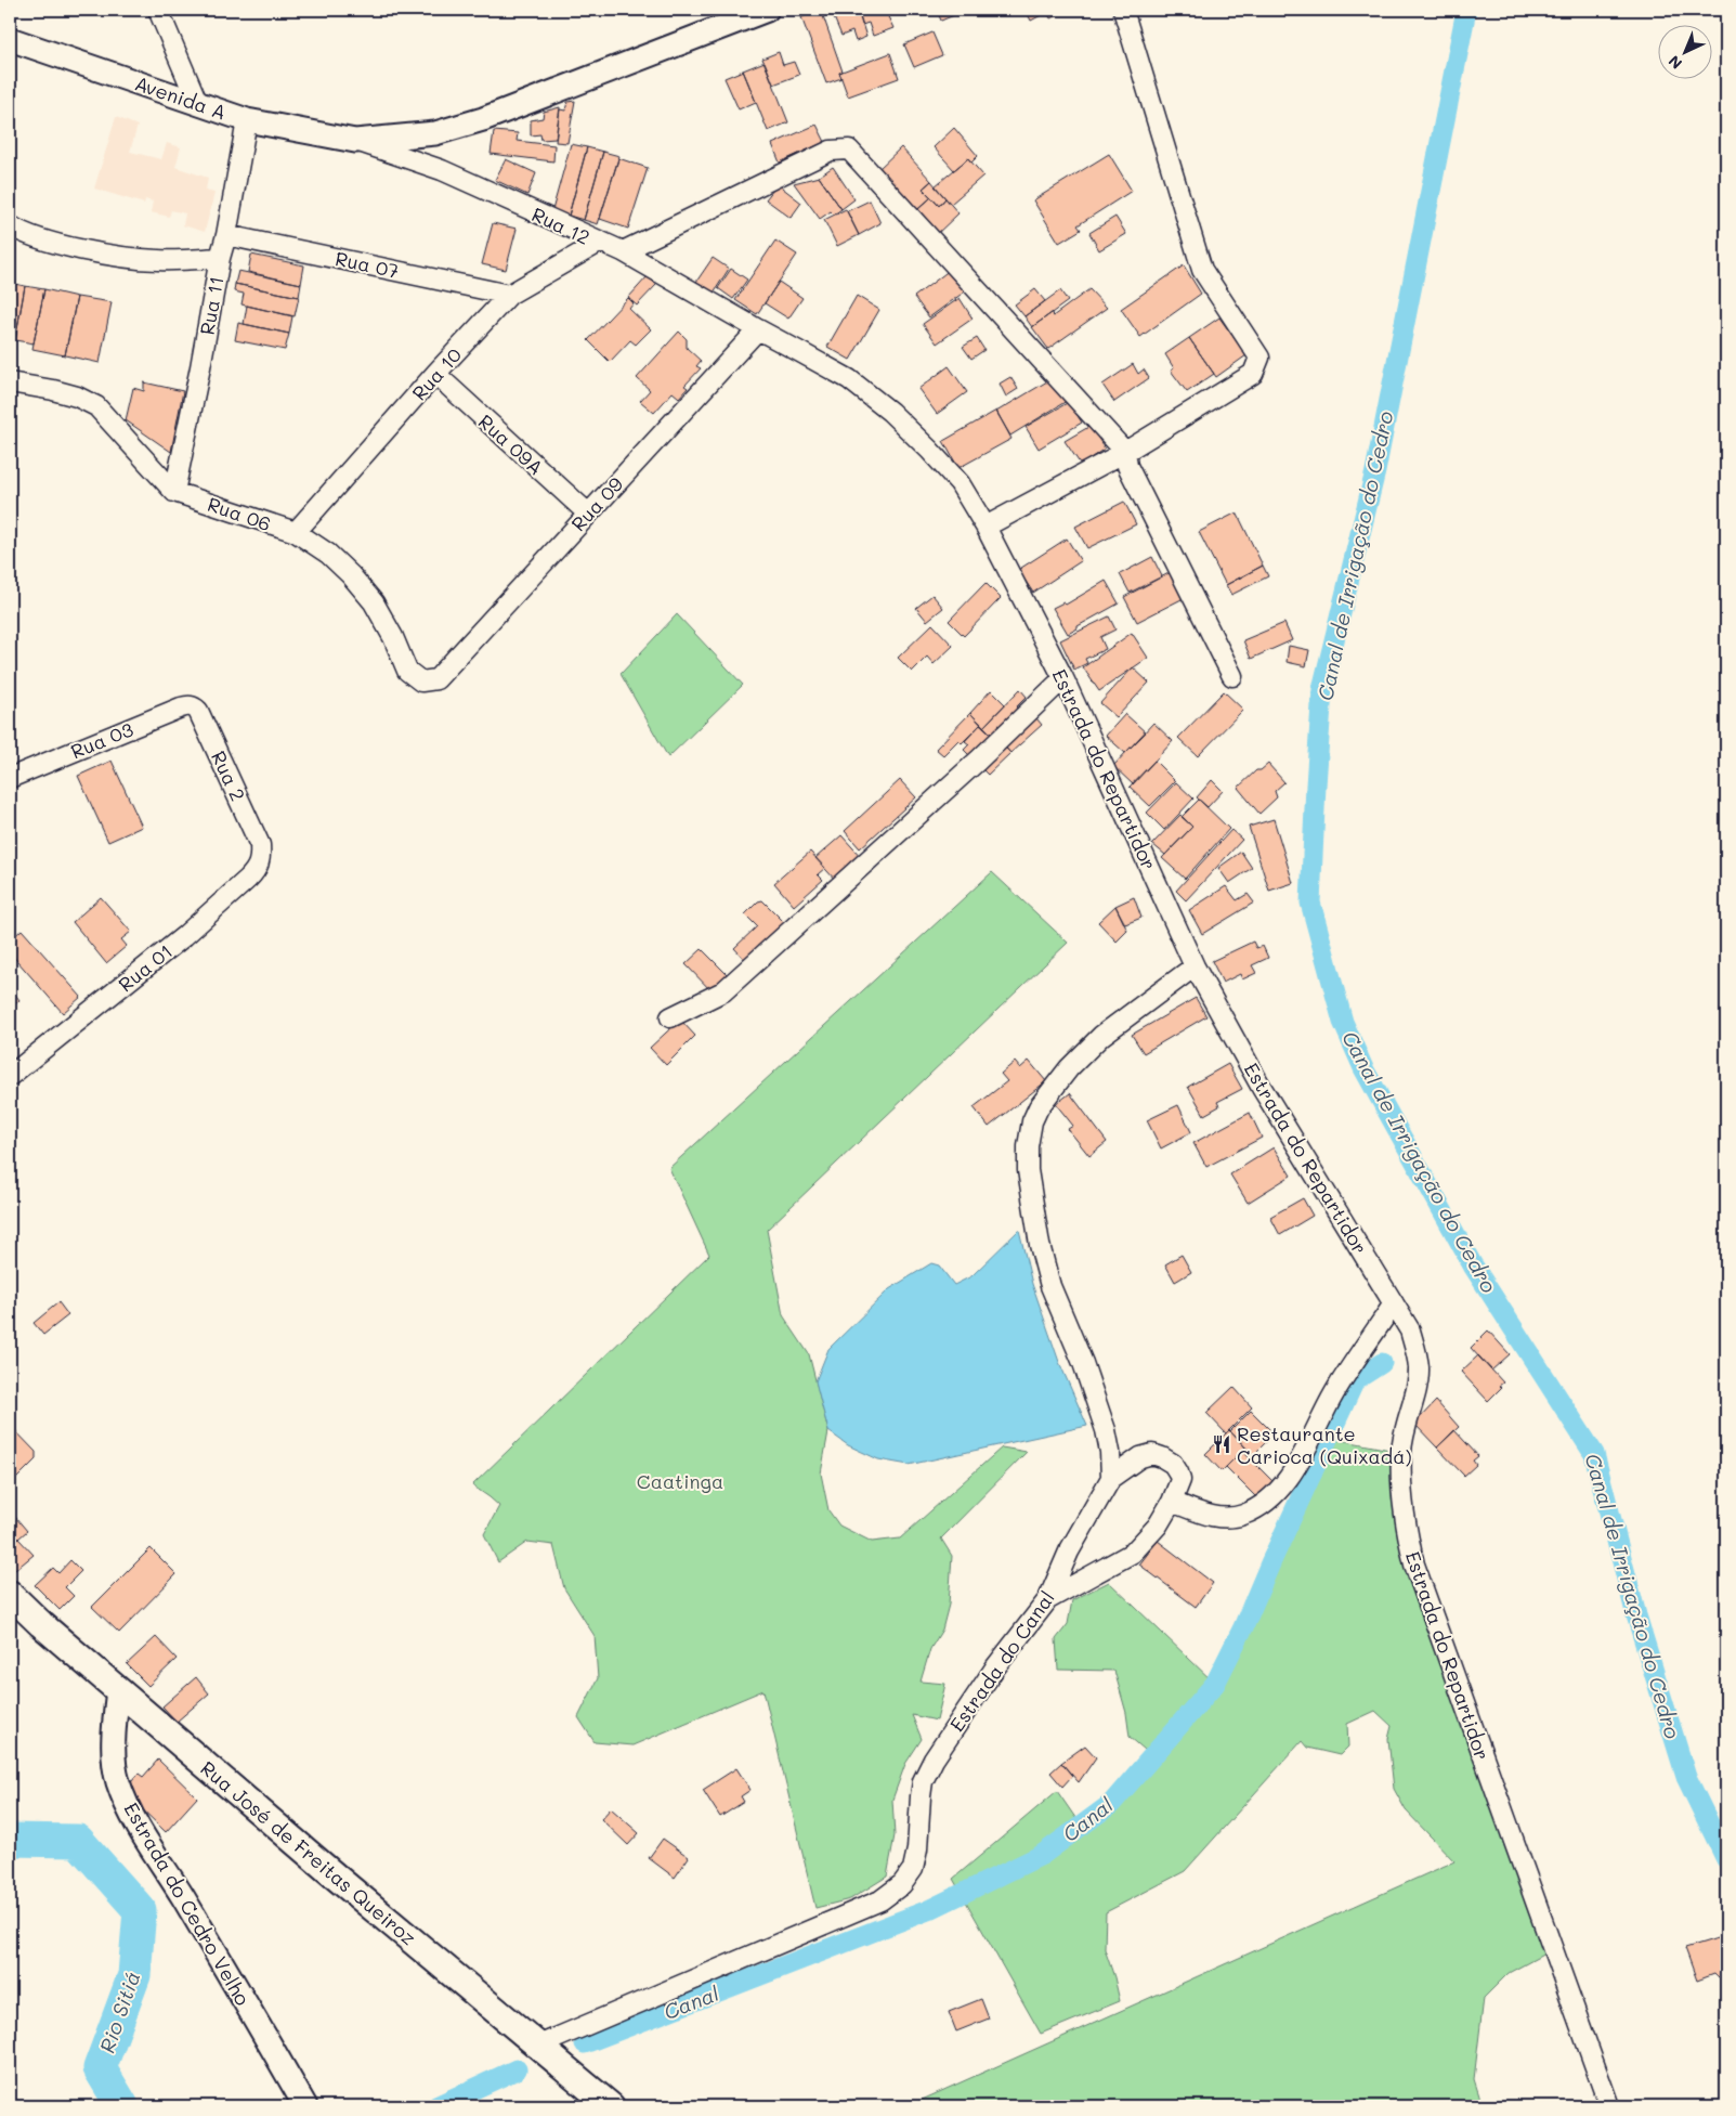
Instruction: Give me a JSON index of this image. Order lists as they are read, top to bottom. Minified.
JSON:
{"streets":{"main road":["Rua José de Freitas Queiroz"],"street":["Avenida A","Rua 12","Rua 07","Rua 11","Rua 10","Rua 09A","Rua 09","Rua 06","Rua 03","Estrada do Repartidor","Rua 2","Rua 01","Estrada do Canal","Estrada do Cedro Velho"]},"crossings":[["Avenida A","Rua 12"],["Avenida A","Rua 11"],["Rua 12","Rua 10"],["Rua 12","Rua 09"],["Rua 12","Estrada do Repartidor"],["Rua 07","Rua 11"],["Rua 07","Rua 10"],["Rua 11","Rua 06"],["Rua 10","Rua 09A"],["Rua 10","Rua 06"],["Rua 09A","Rua 09"],["Rua 09","Rua 06"],["Rua 09","Estrada do Repartidor"],["Rua 03","Rua 2"],["Rua 2","Rua 01"],["Estrada do Canal","Rua José de Freitas Queiroz"],["Rua José de Freitas Queiroz","Estrada do Cedro Velho"]],"water":["Canal de Irrigação do Cedro","Canal","Rio Sitiá"],"parks":["Caatinga"],"places":{"restaurant":["Restaurante Carioca (Quixadá)"]},"north":"bottom left"}
